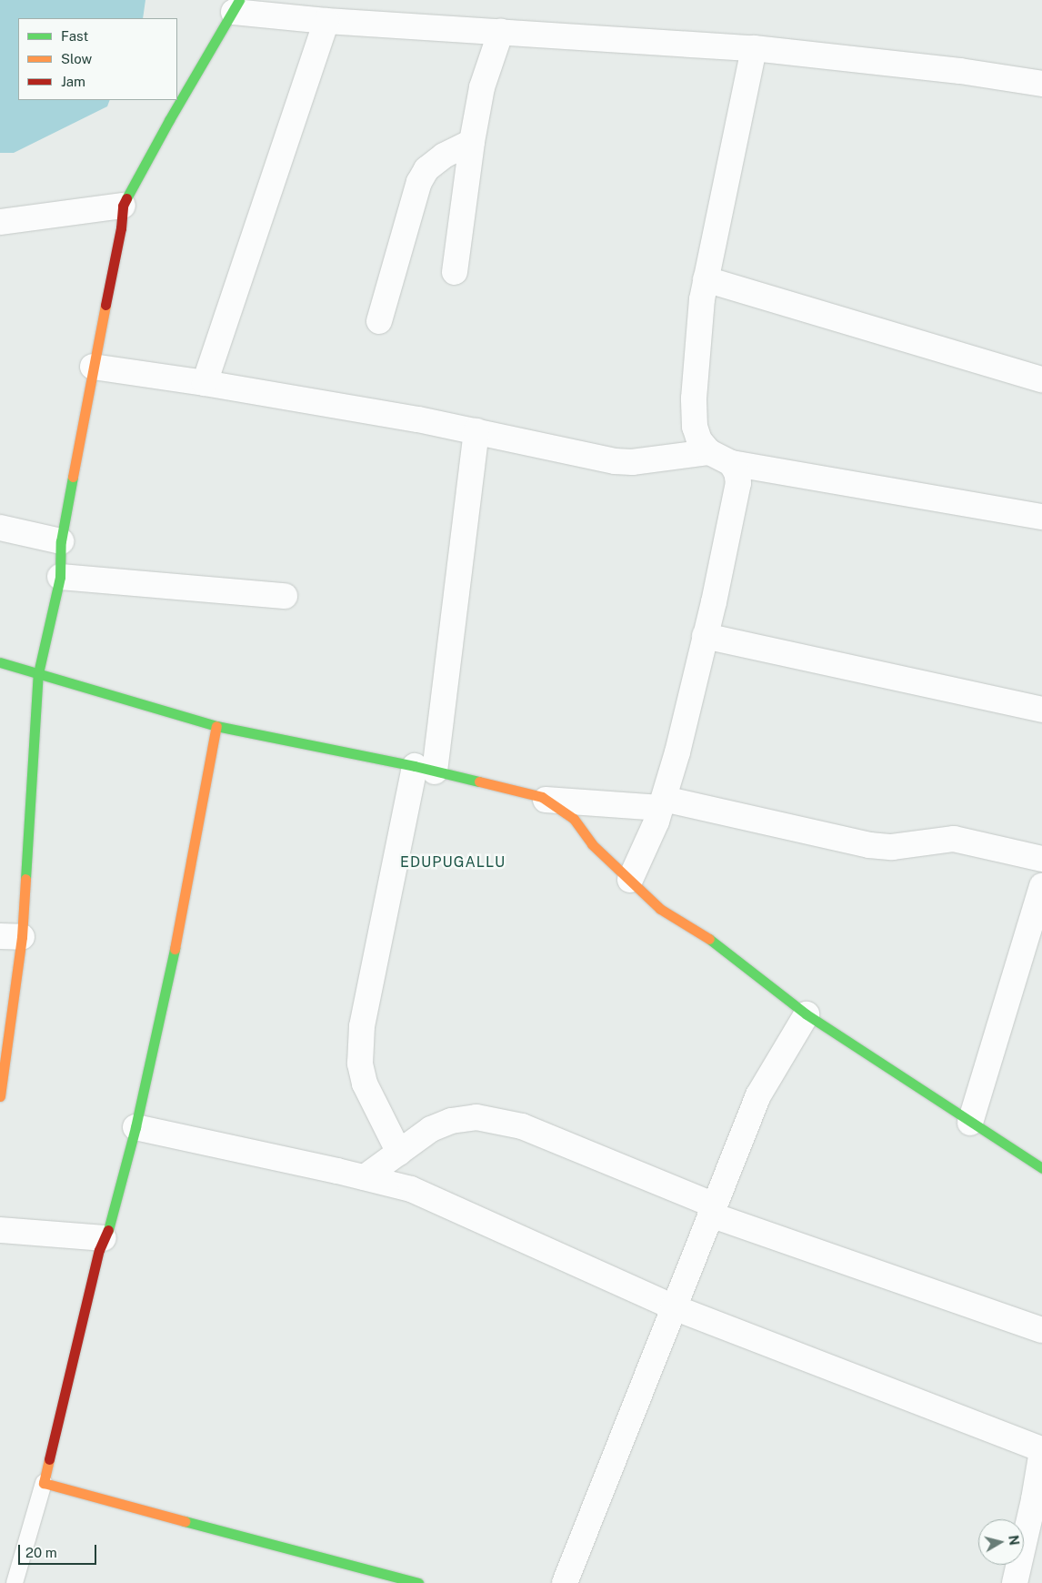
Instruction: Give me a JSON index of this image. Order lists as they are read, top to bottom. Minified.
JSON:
{"districts":["EDUPUGALLU"],"legend":["Fast","Slow","Jam"],"scale_bar":"20 m","north":"right"}
